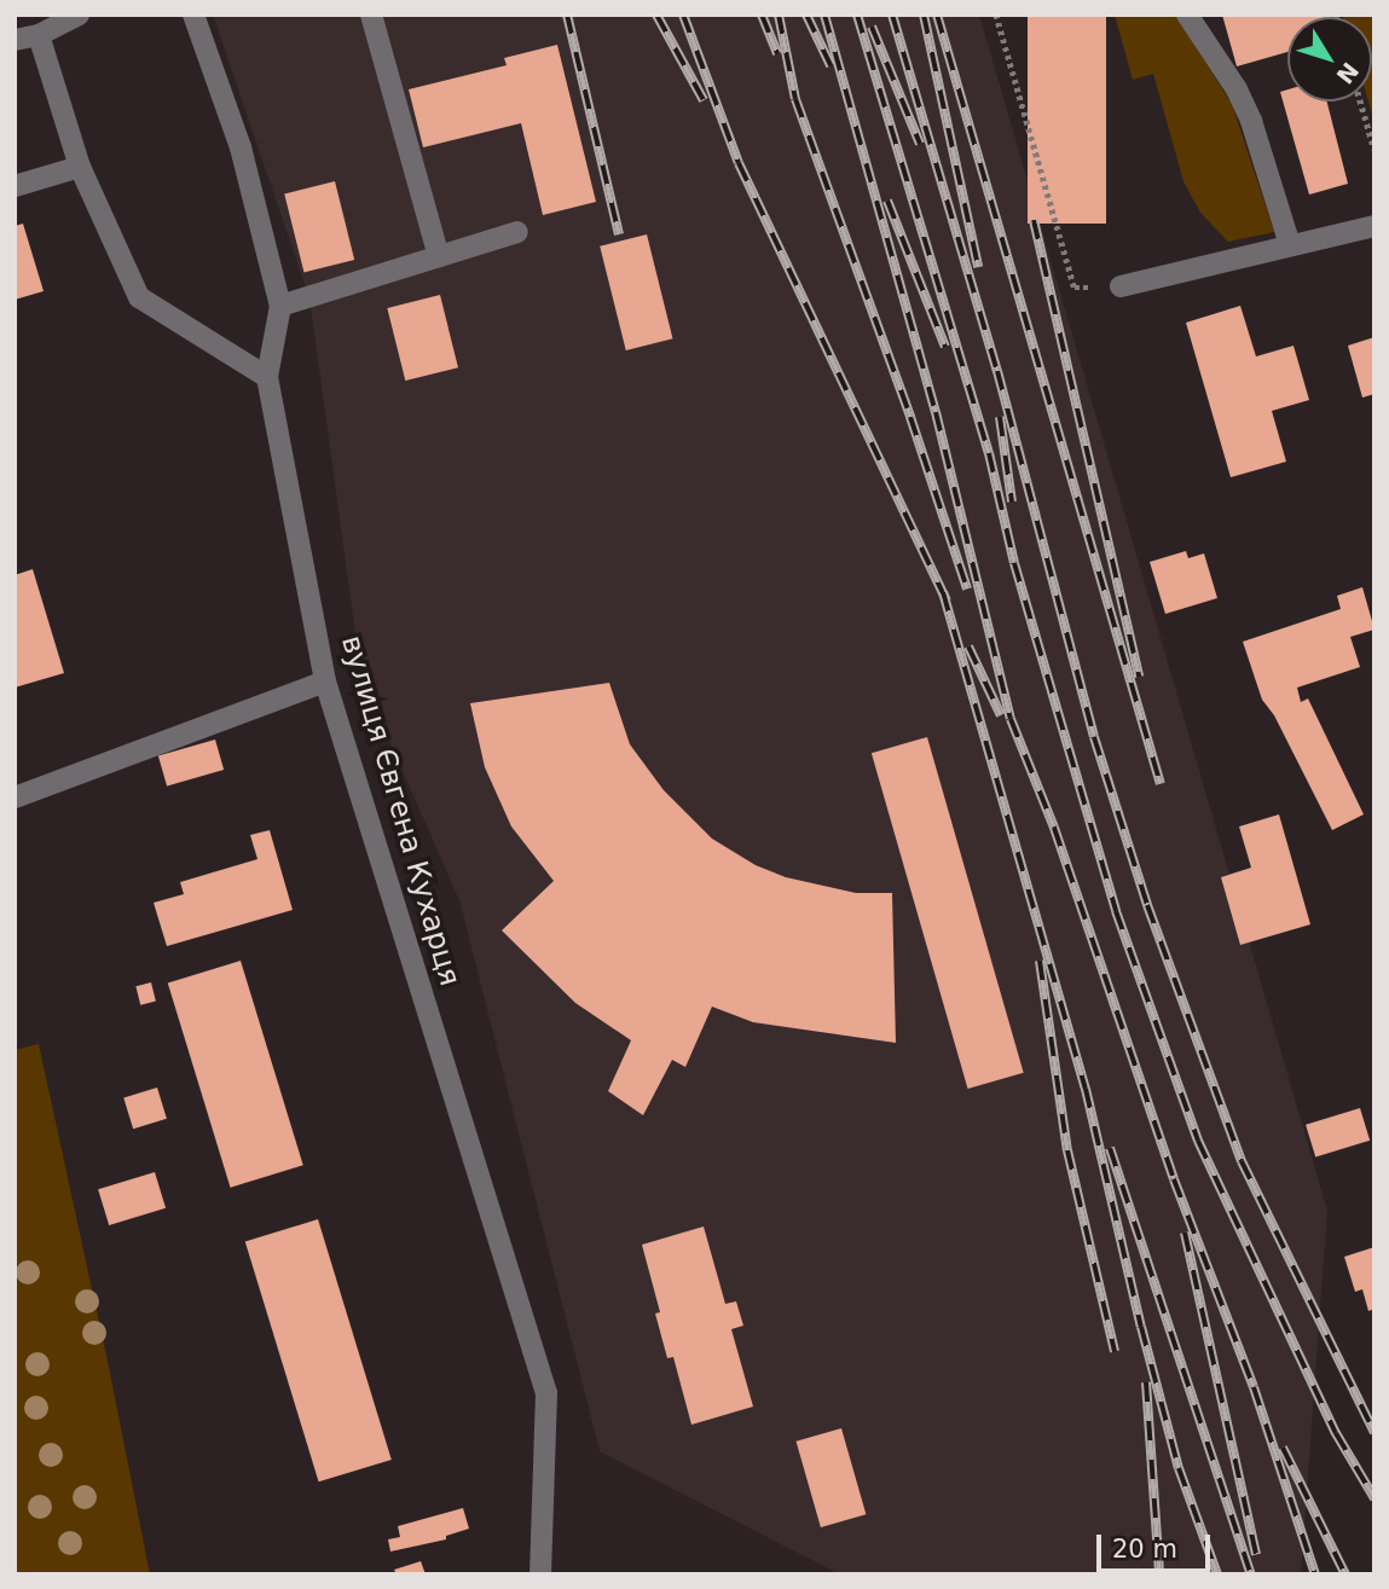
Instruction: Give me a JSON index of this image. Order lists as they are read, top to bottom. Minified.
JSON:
{"streets":{"street":["вулиця Євгена Кухарця"]},"scale_bar":"20 m","north":"bottom right"}
